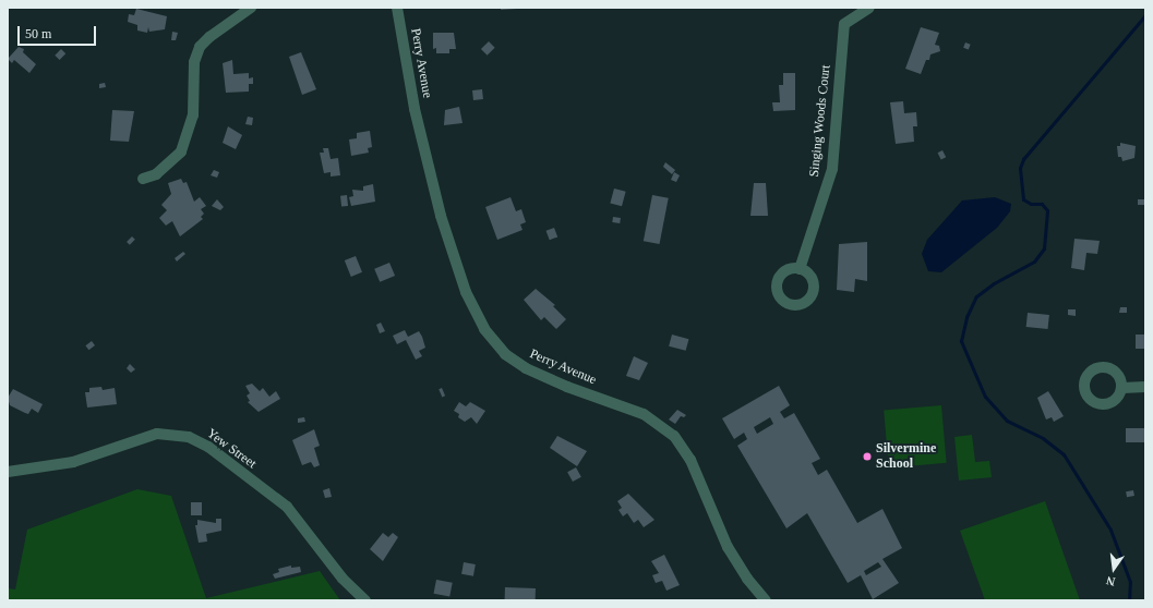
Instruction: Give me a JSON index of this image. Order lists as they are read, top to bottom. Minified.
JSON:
{"streets":{"street":["Perry Avenue","Singing Woods Court","Yew Street"]},"places":["Silvermine School"],"scale_bar":"50 m","north":"bottom"}
